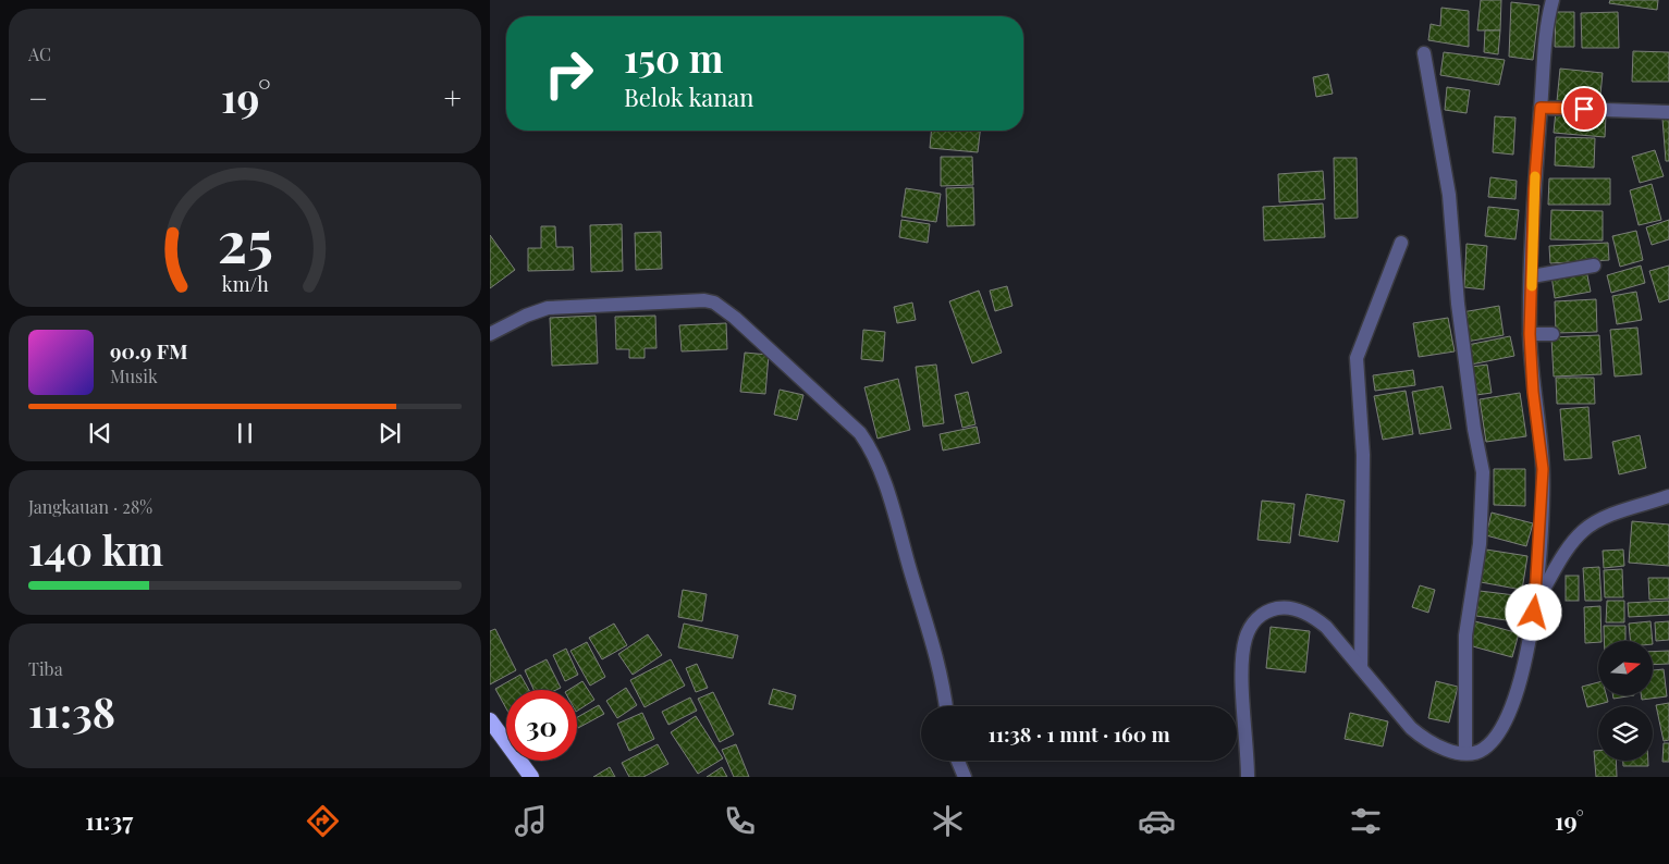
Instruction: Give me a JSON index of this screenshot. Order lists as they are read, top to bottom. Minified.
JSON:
{"north":"right","page":{"tile":["AC",["Jangkauan · 28%","140 km"],["Tiba","11:38"]],"turn":["150 m","Belok kanan"],"heat":["−","19°","+"],"song":["90.9 FM","Musik"],"limit":"30","trip":"11:38 · 1 mnt · 160 m","tabs":["11:37","19°"],"gauge":["25","km/h"]}}
